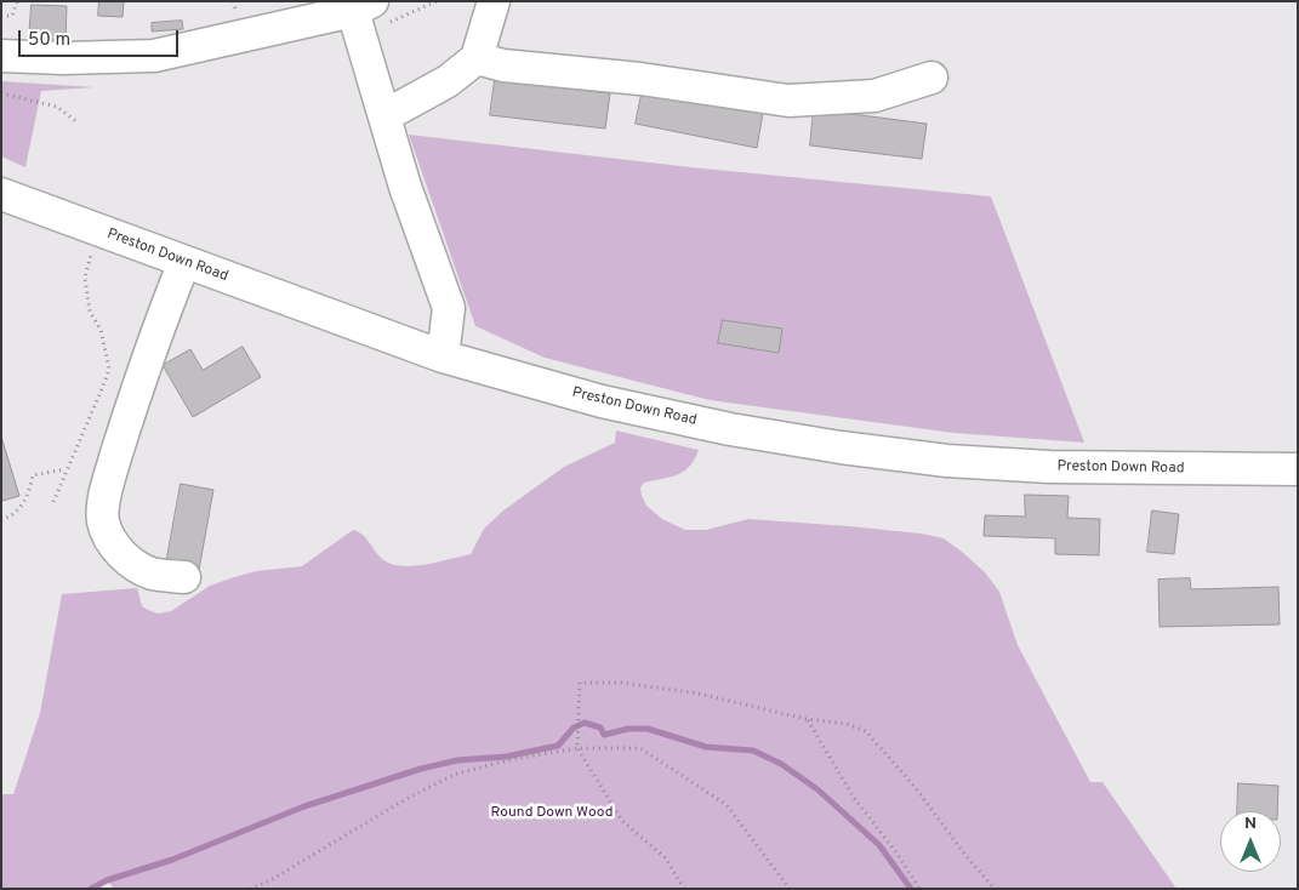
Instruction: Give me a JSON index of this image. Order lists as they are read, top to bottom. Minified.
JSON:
{"streets":{"street":["Preston Down Road"]},"parks":["Round Down Wood"],"scale_bar":"50 m","north":"top"}
